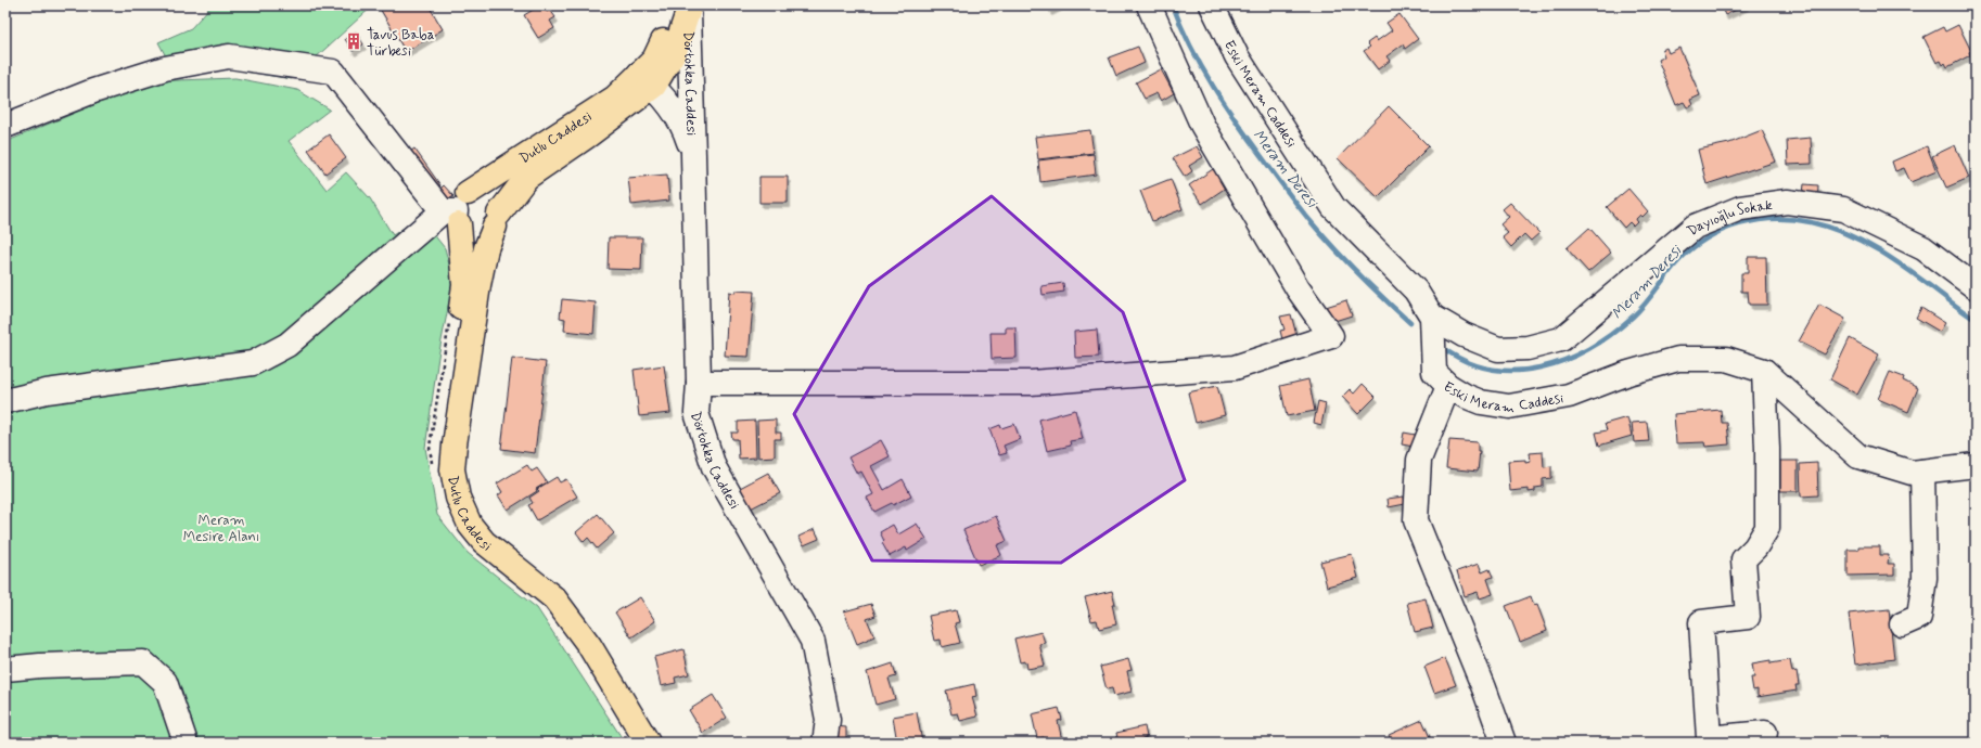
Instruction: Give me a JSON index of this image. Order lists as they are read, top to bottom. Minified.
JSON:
{"streets":{"main road":["Dutlu Caddesi"],"street":["Dörtokka Caddesi","Eski Meram Caddesi","Dayıoğlu Sokak"]},"crossings":[["Dörtokka Caddesi","Dutlu Caddesi"],["Eski Meram Caddesi","Dayıoğlu Sokak"]],"water":["Meram Deresi"],"parks":["Meram Mesire Alanı"],"places":{"building":["Tavus Baba Türbesi"]}}
